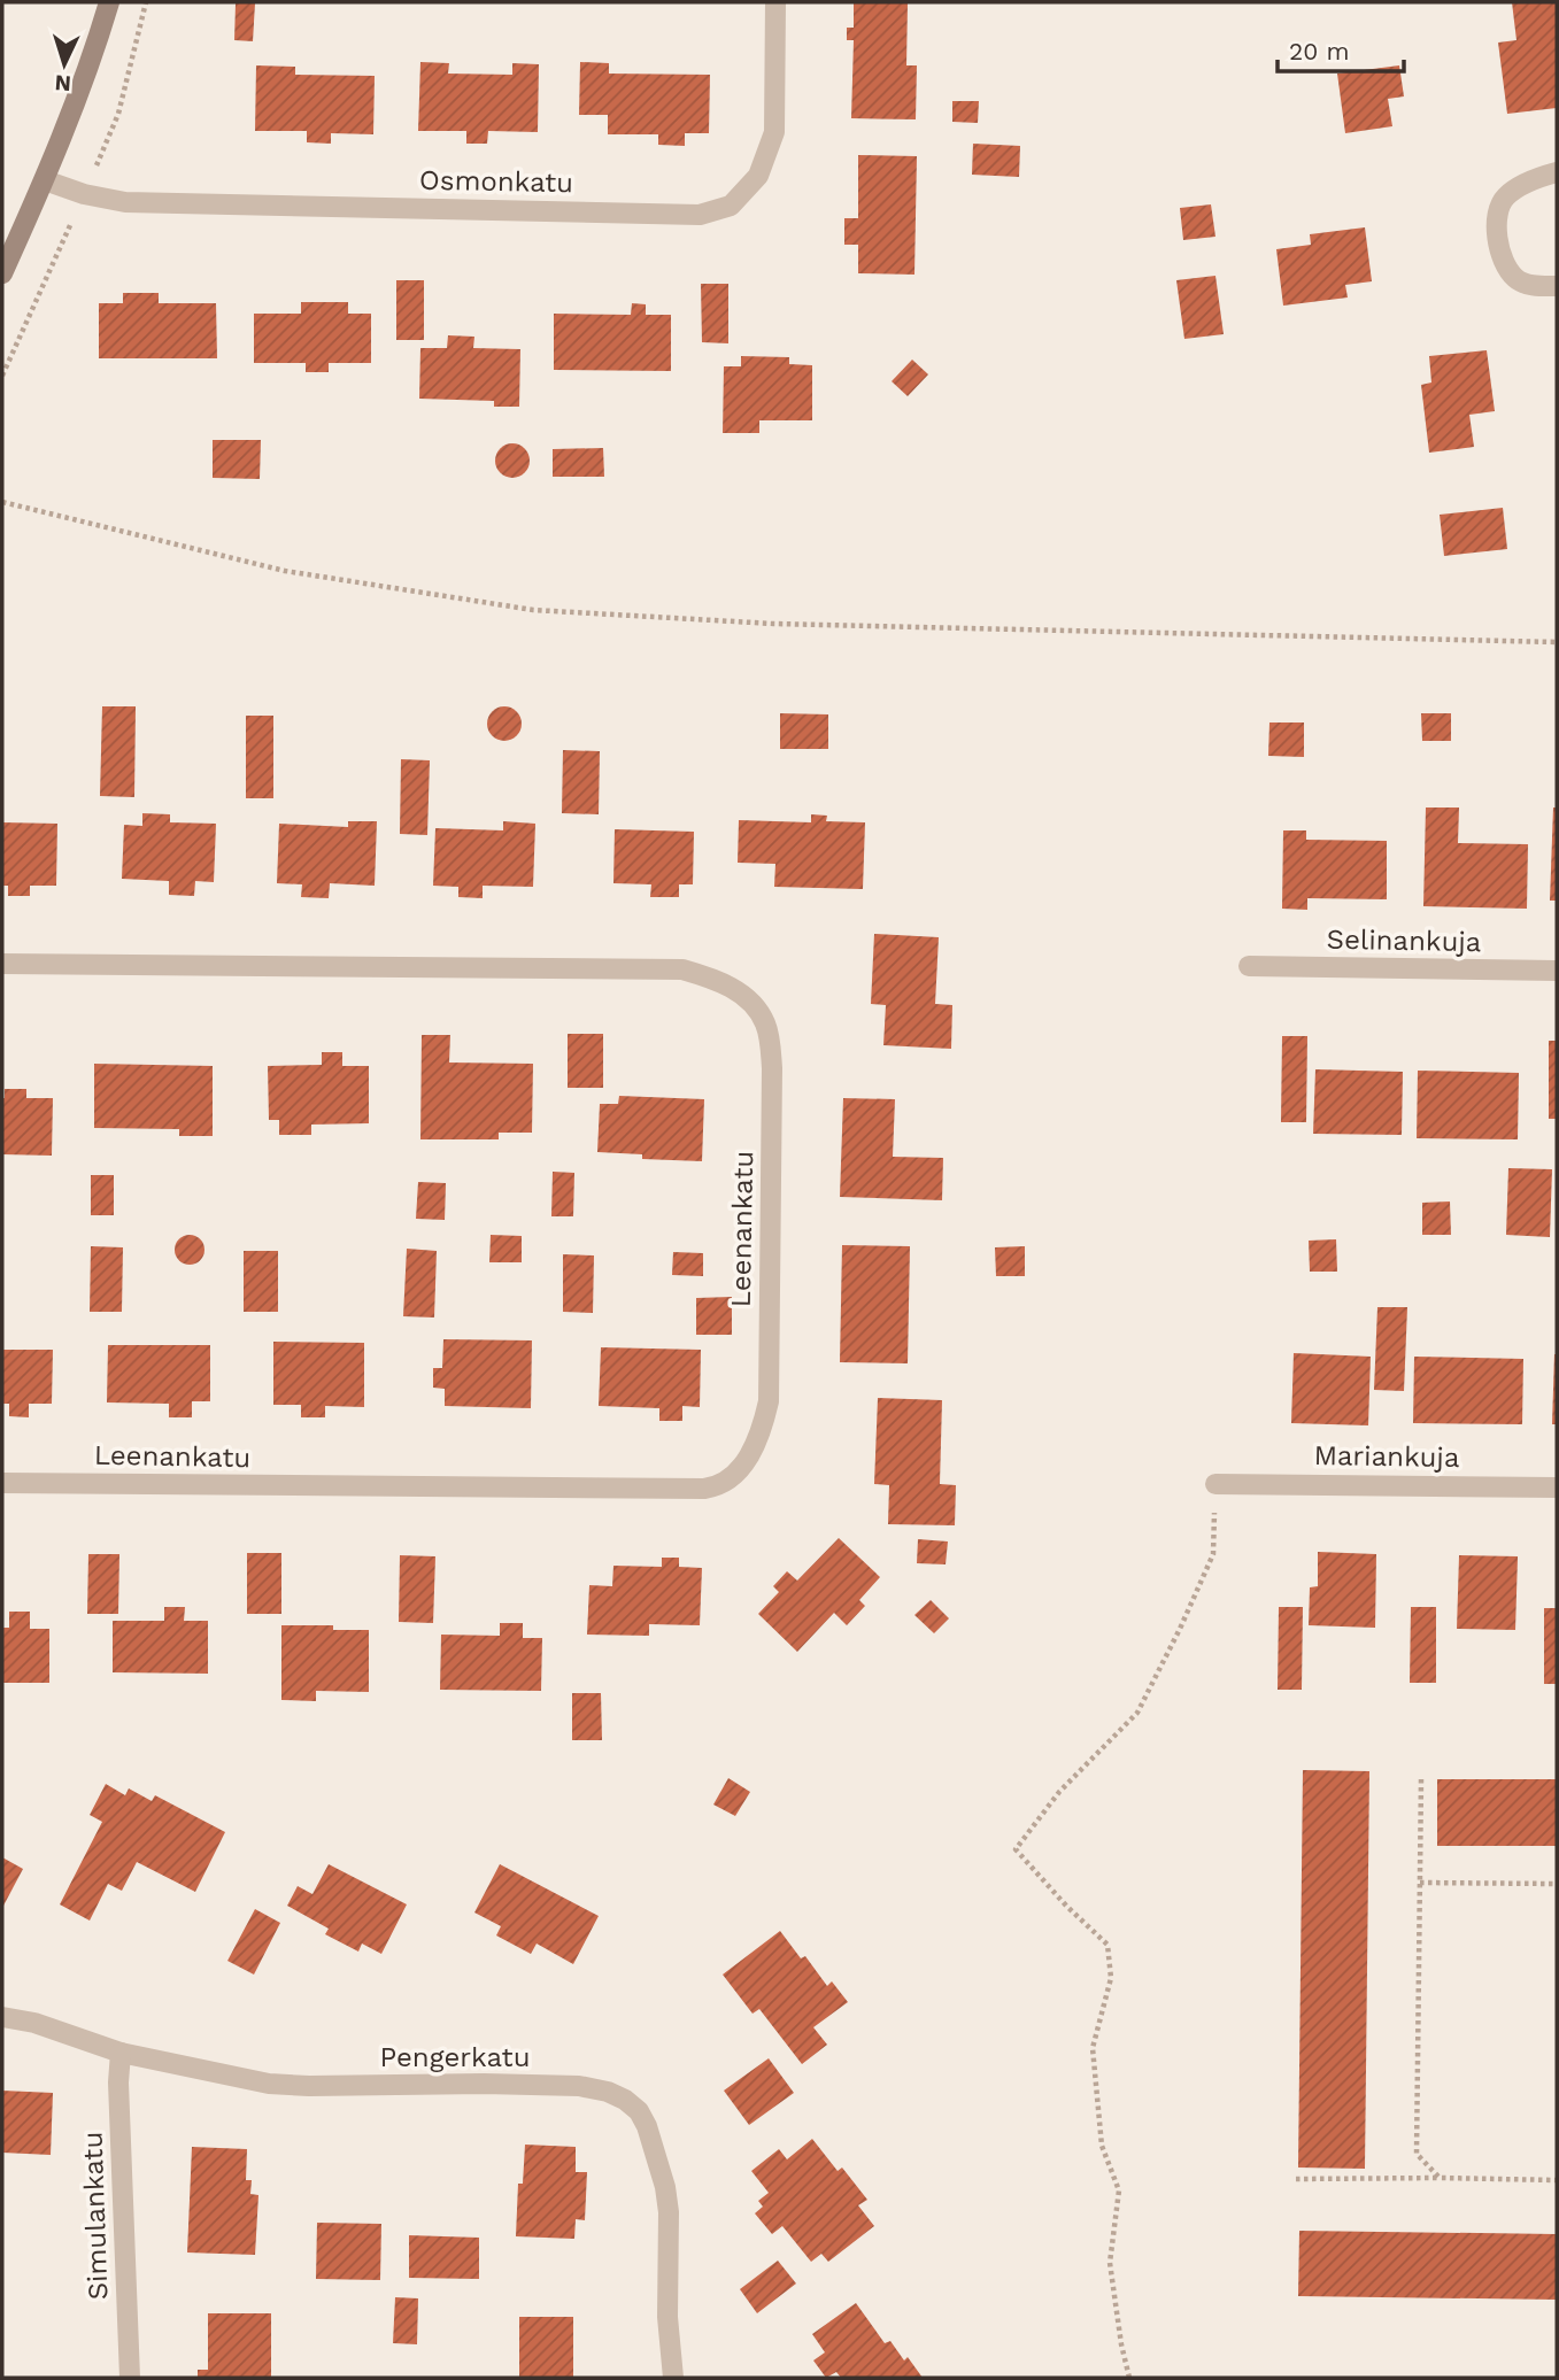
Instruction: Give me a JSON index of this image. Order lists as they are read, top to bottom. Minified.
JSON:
{"streets":{"street":["Osmonkatu","Selinankuja","Leenankatu","Mariankuja","Pengerkatu","Simulankatu"]},"crossings":[["Pengerkatu","Simulankatu"]],"scale_bar":"20 m","north":"bottom"}
